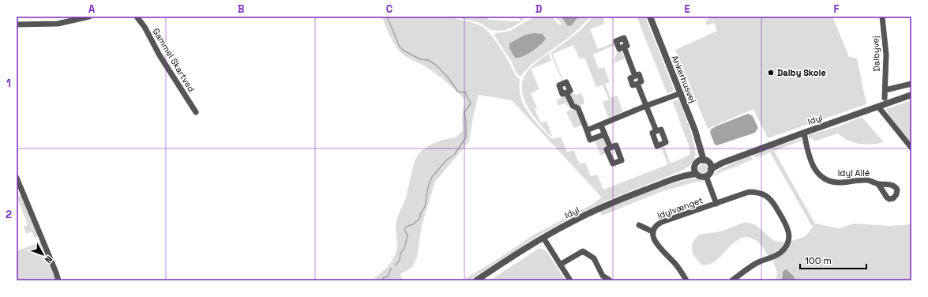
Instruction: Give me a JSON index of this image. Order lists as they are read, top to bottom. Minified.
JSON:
{"streets":{"street":["Dalbyvej","Gammel Skartved","Ankerhusvej","Idyl","Idyl Allé","Idylvænget"]},"crossings":[["Ankerhusvej","Idyl"],["Idyl","Idyl Allé"]],"places":["Dalby Skole"],"scale_bar":"100 m","north":"bottom right","grid":{"columns":["A","B","C","D","E","F"],"rows":["1","2"]}}
